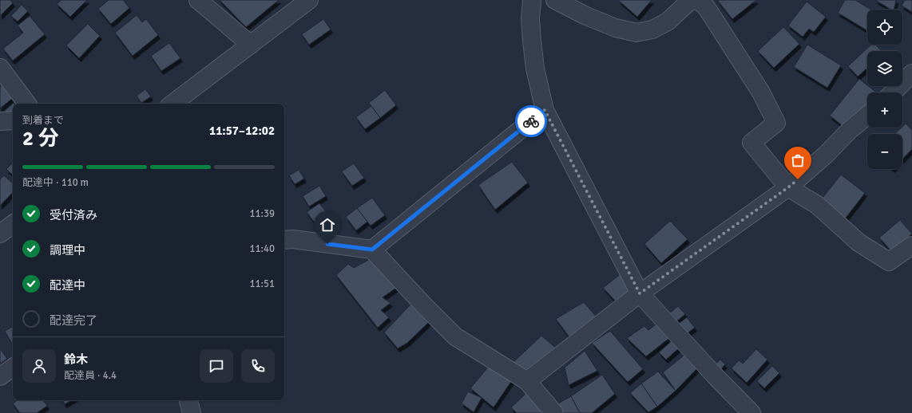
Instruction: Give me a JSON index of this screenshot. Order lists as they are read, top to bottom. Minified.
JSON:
{"page":{"map_buttons":["+","−"],"heading":["2 分","到着まで","11:57–12:02"],"panel":["鈴木","配達員 · 4.4"],"bar":"配達中 · 110 m","list":[["受付済み","11:39"],["調理中","11:40"],["配達中","11:51"],"配達完了"]}}
